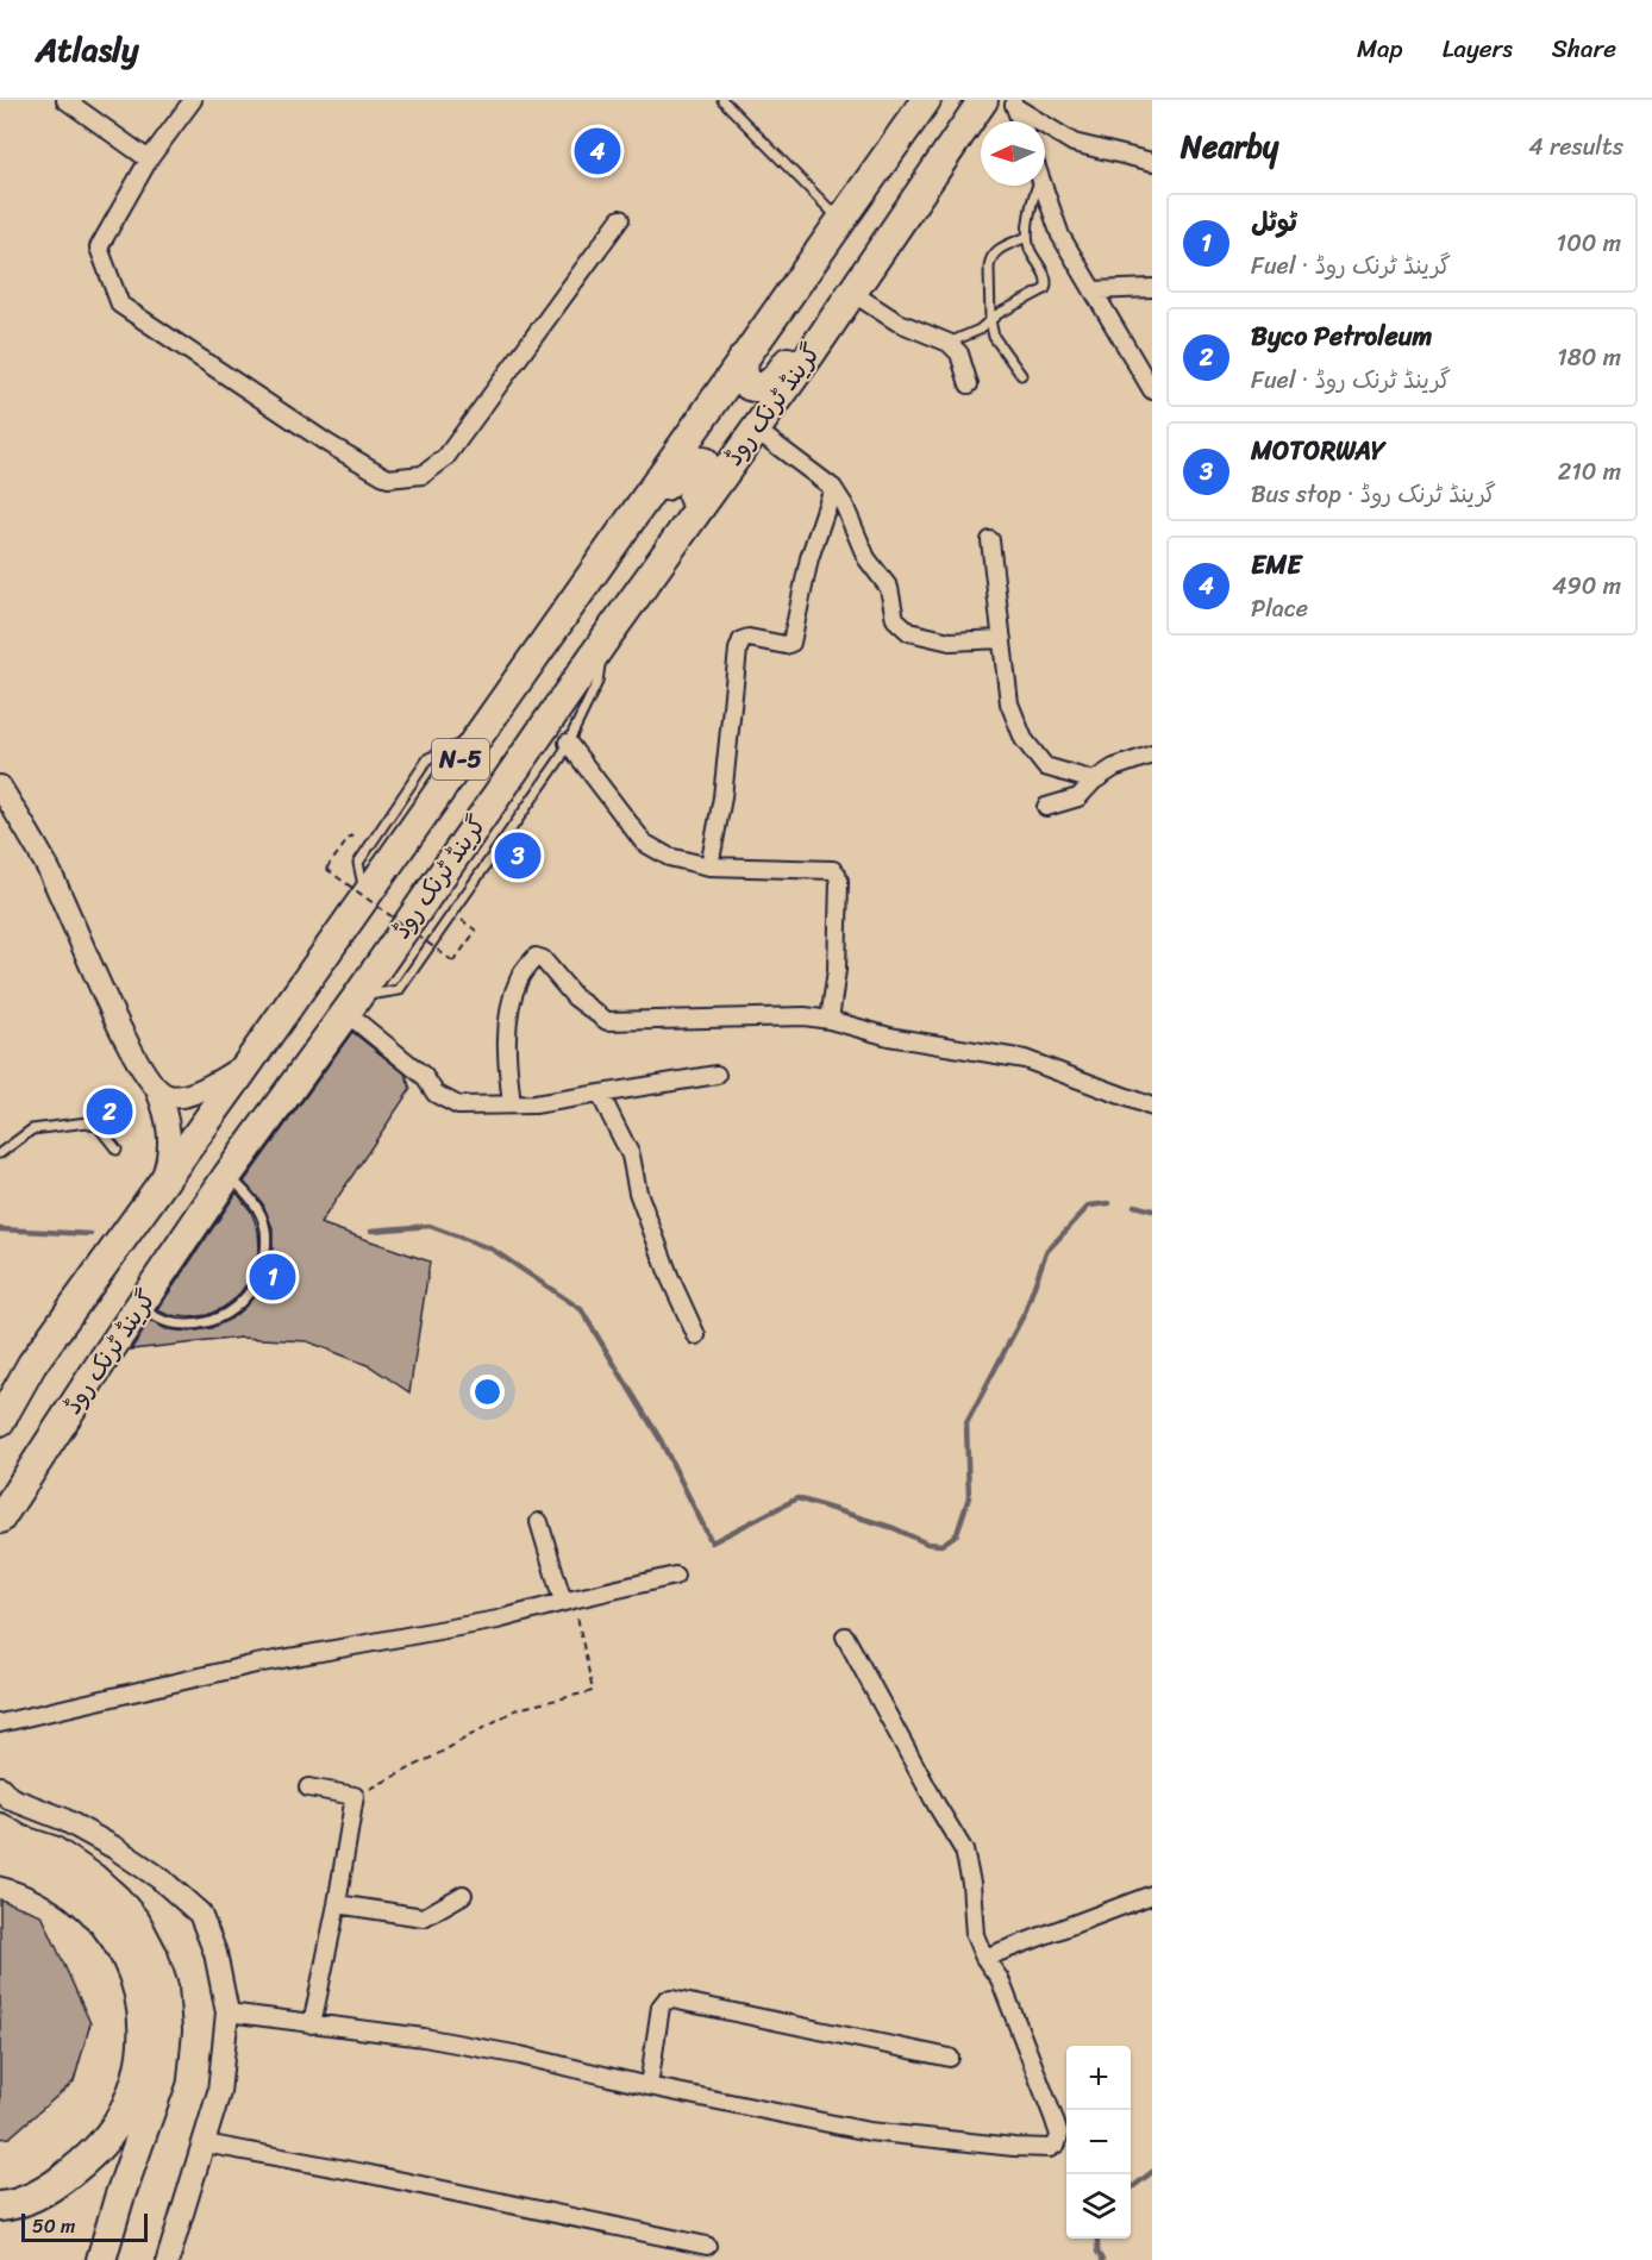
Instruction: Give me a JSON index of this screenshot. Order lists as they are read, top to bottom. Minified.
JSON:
{"streets":{"highway":["گرینڈ ٹرنک روڈ","N-5"]},"scale_bar":"50 m","north":"left","page":{"header":"Atlasly","nav":["Map","Layers","Share"],"heading":["Nearby","4 results"],"pins":["4","3","2","1"],"list":[{"mark":"1","name":"ٹوٹل","note":"Fuel · گرینڈ ٹرنک روڈ","value":"100 m"},{"mark":"2","name":"Byco Petroleum","note":"Fuel · گرینڈ ٹرنک روڈ","value":"180 m"},{"mark":"3","name":"MOTORWAY","note":"Bus stop · گرینڈ ٹرنک روڈ","value":"210 m"},{"mark":"4","name":"EME","note":"Place","value":"490 m"}],"map_buttons":["+","−"],"scale":"50 m"}}
